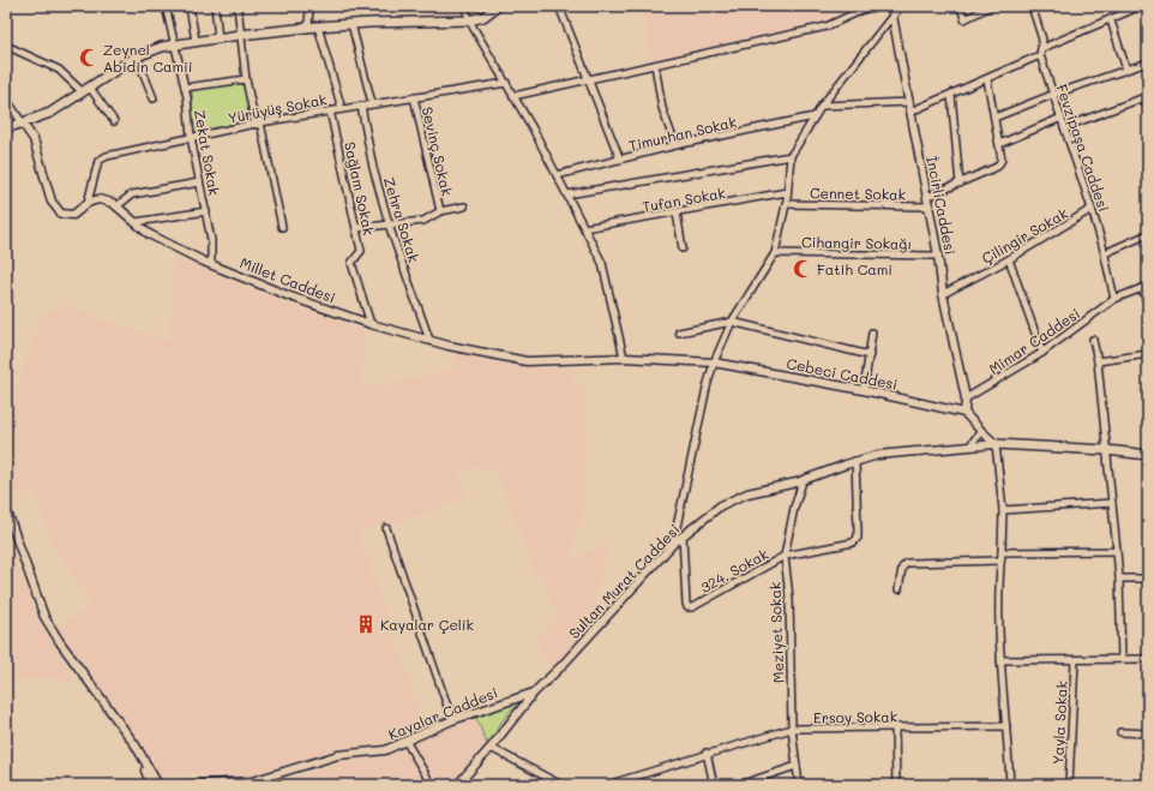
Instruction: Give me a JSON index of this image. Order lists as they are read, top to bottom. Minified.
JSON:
{"streets":{"street":["Yürüyüş Sokak","Timurhan Sokak","Fevzipaşa Caddesi","Sevinç Sokak","Zekat Sokak","Sağlam Sokak","Cennet Sokak","Tufan Sokak","İncirliCaddesi","Zehra Sokak","Çilingir Sokak","Cihangir Sokağı","Millet Caddesi","Mimar Caddesi","Cebeci Caddesi","324. Sokak","Sultan Murat Caddesi","Meziyet Sokak","Kayalar Caddesi","Ersoy Sokak","Yayla Sokak"]},"crossings":[["Yürüyüş Sokak","Sevinç Sokak"],["Yürüyüş Sokak","Zekat Sokak"],["Yürüyüş Sokak","Sağlam Sokak"],["Yürüyüş Sokak","Zehra Sokak"],["Yürüyüş Sokak","Millet Caddesi"],["Fevzipaşa Caddesi","Çilingir Sokak"],["Fevzipaşa Caddesi","Mimar Caddesi"],["Zekat Sokak","Millet Caddesi"],["Sağlam Sokak","Millet Caddesi"],["Cennet Sokak","İncirliCaddesi"],["İncirliCaddesi","Çilingir Sokak"],["İncirliCaddesi","Cihangir Sokağı"],["İncirliCaddesi","Mimar Caddesi"],["İncirliCaddesi","Cebeci Caddesi"],["Zehra Sokak","Millet Caddesi"],["Millet Caddesi","Cebeci Caddesi"],["324. Sokak","Sultan Murat Caddesi"],["324. Sokak","Meziyet Sokak"],["Sultan Murat Caddesi","Meziyet Sokak"],["Sultan Murat Caddesi","Kayalar Caddesi"],["Meziyet Sokak","Ersoy Sokak"]],"places":{"mosque":["Zeynel Abidin Camii","Fatih Cami"],"building":["Kayalar Çelik"]}}
